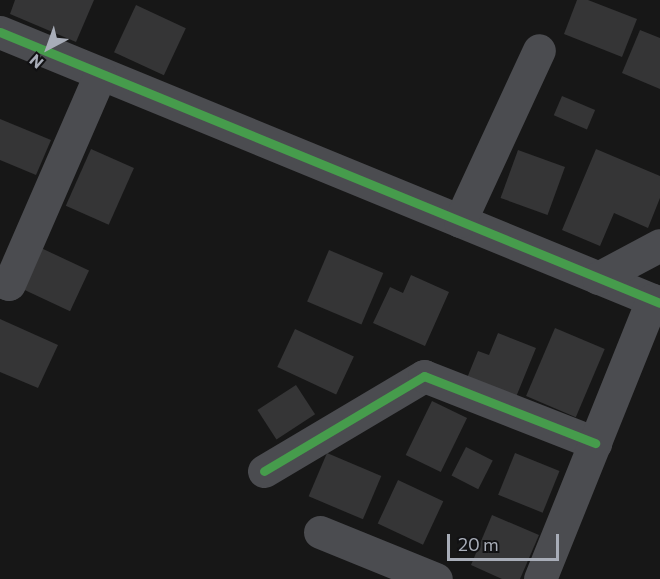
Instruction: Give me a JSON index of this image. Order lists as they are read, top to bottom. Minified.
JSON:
{"scale_bar":"20 m","north":"bottom left"}
